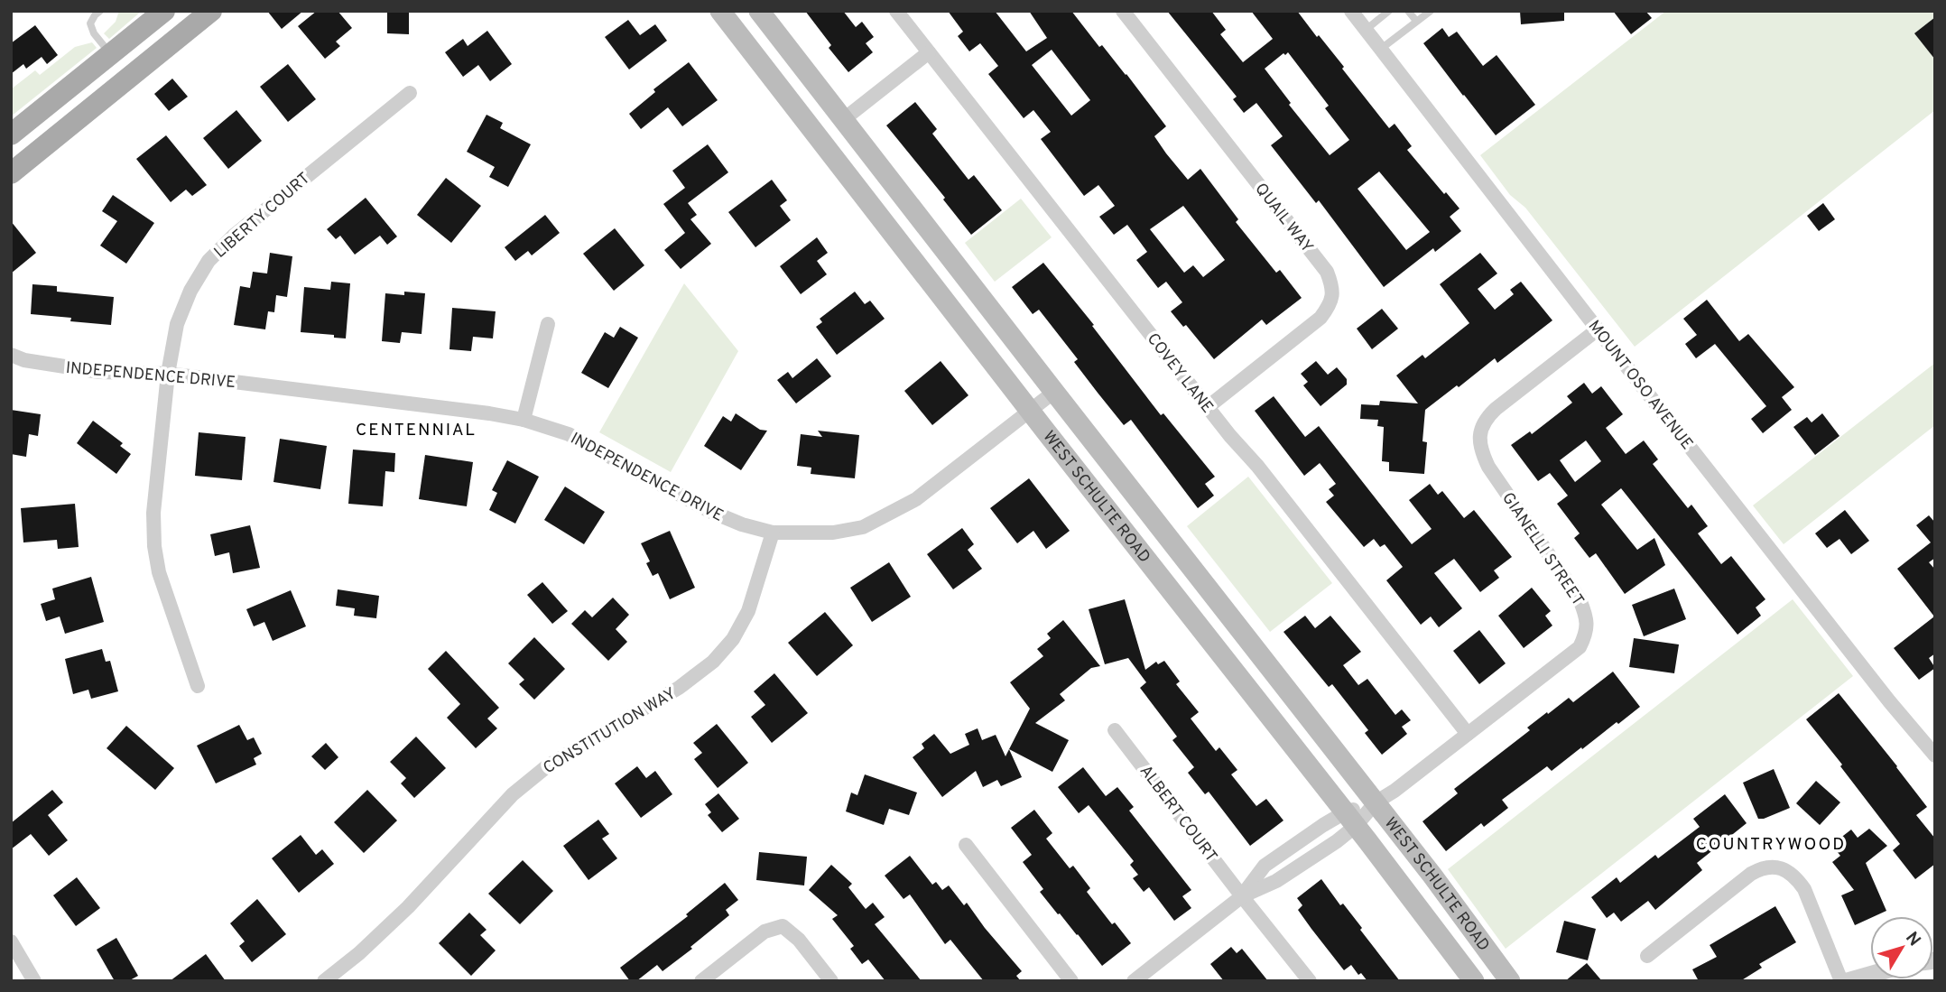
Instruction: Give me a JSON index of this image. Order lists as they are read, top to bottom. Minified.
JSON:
{"streets":{"main road":["WEST SCHULTE ROAD"],"street":["LIBERTY COURT","QUAIL WAY","COVEY LANE","INDEPENDENCE DRIVE","MOUNT OSO AVENUE","GIANELLI STREET","CONSTITUTION WAY","ALBERT COURT"]},"crossings":[["LIBERTY COURT","INDEPENDENCE DRIVE"],["QUAIL WAY","COVEY LANE"],["COVEY LANE","GIANELLI STREET"],["INDEPENDENCE DRIVE","WEST SCHULTE ROAD"],["INDEPENDENCE DRIVE","CONSTITUTION WAY"],["MOUNT OSO AVENUE","GIANELLI STREET"],["WEST SCHULTE ROAD","GIANELLI STREET"],["GIANELLI STREET","ALBERT COURT"]],"districts":["CENTENNIAL","COUNTRYWOOD"],"north":"top right"}
